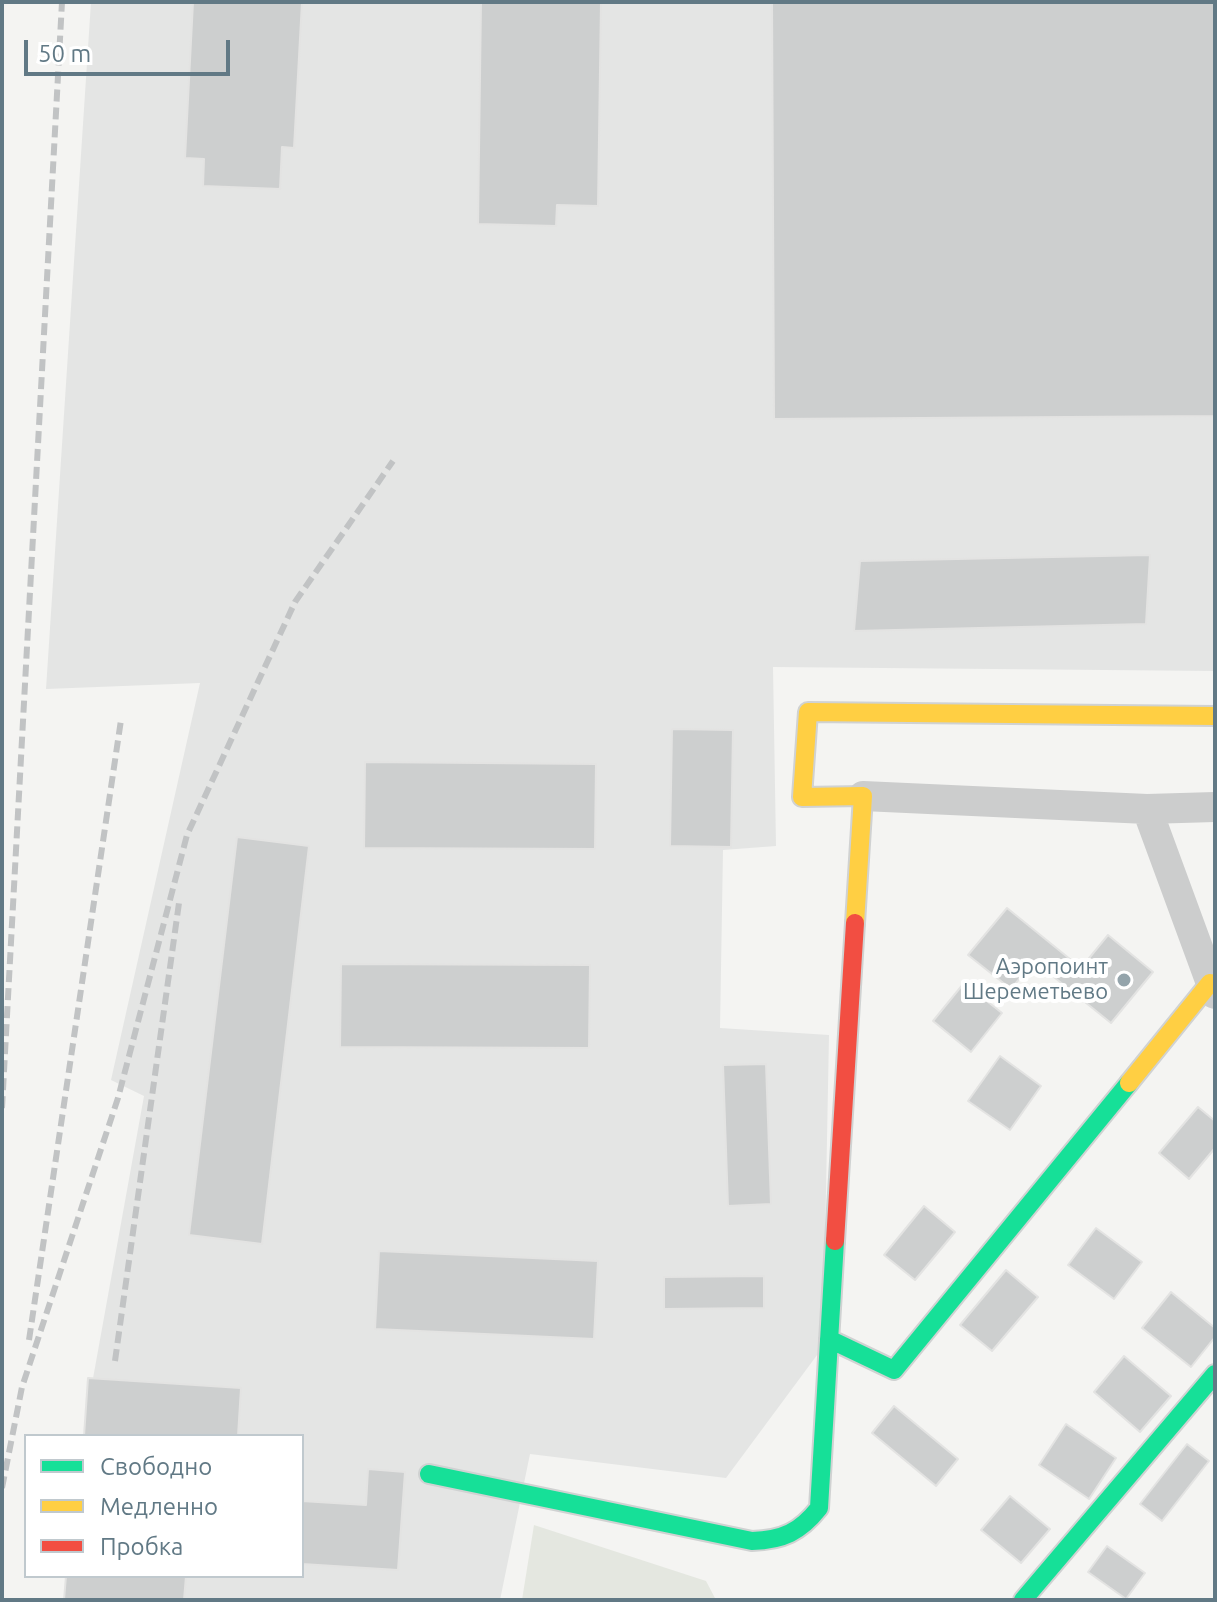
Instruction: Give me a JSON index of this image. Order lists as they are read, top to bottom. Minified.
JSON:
{"places":["Аэропоинт Шереметьево"],"legend":["Свободно","Медленно","Пробка"],"scale_bar":"50 m"}
